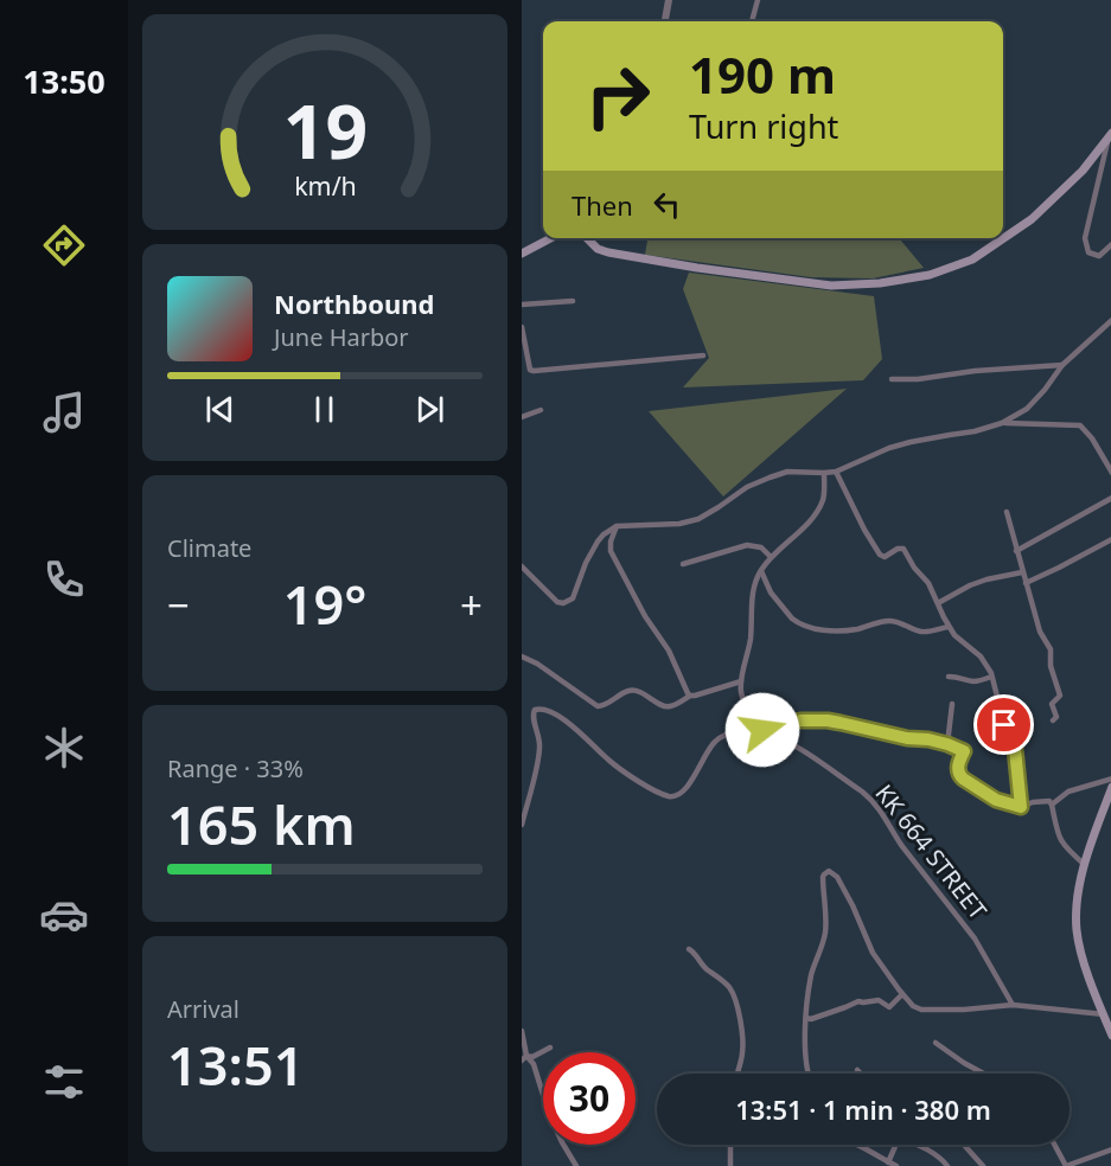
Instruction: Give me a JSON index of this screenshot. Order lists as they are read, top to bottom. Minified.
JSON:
{"streets":{"street":["KK 664 STREET"]},"page":{"tabs":"13:50","turn":["190 m","Turn right"],"then":"Then","song":["Northbound","June Harbor"],"tile":["Climate",["Range · 33%","165 km"],["Arrival","13:51"]],"heat":["−","19°","+"],"limit":"30","trip":"13:51 · 1 min · 380 m","gauge":["19","km/h"]}}
